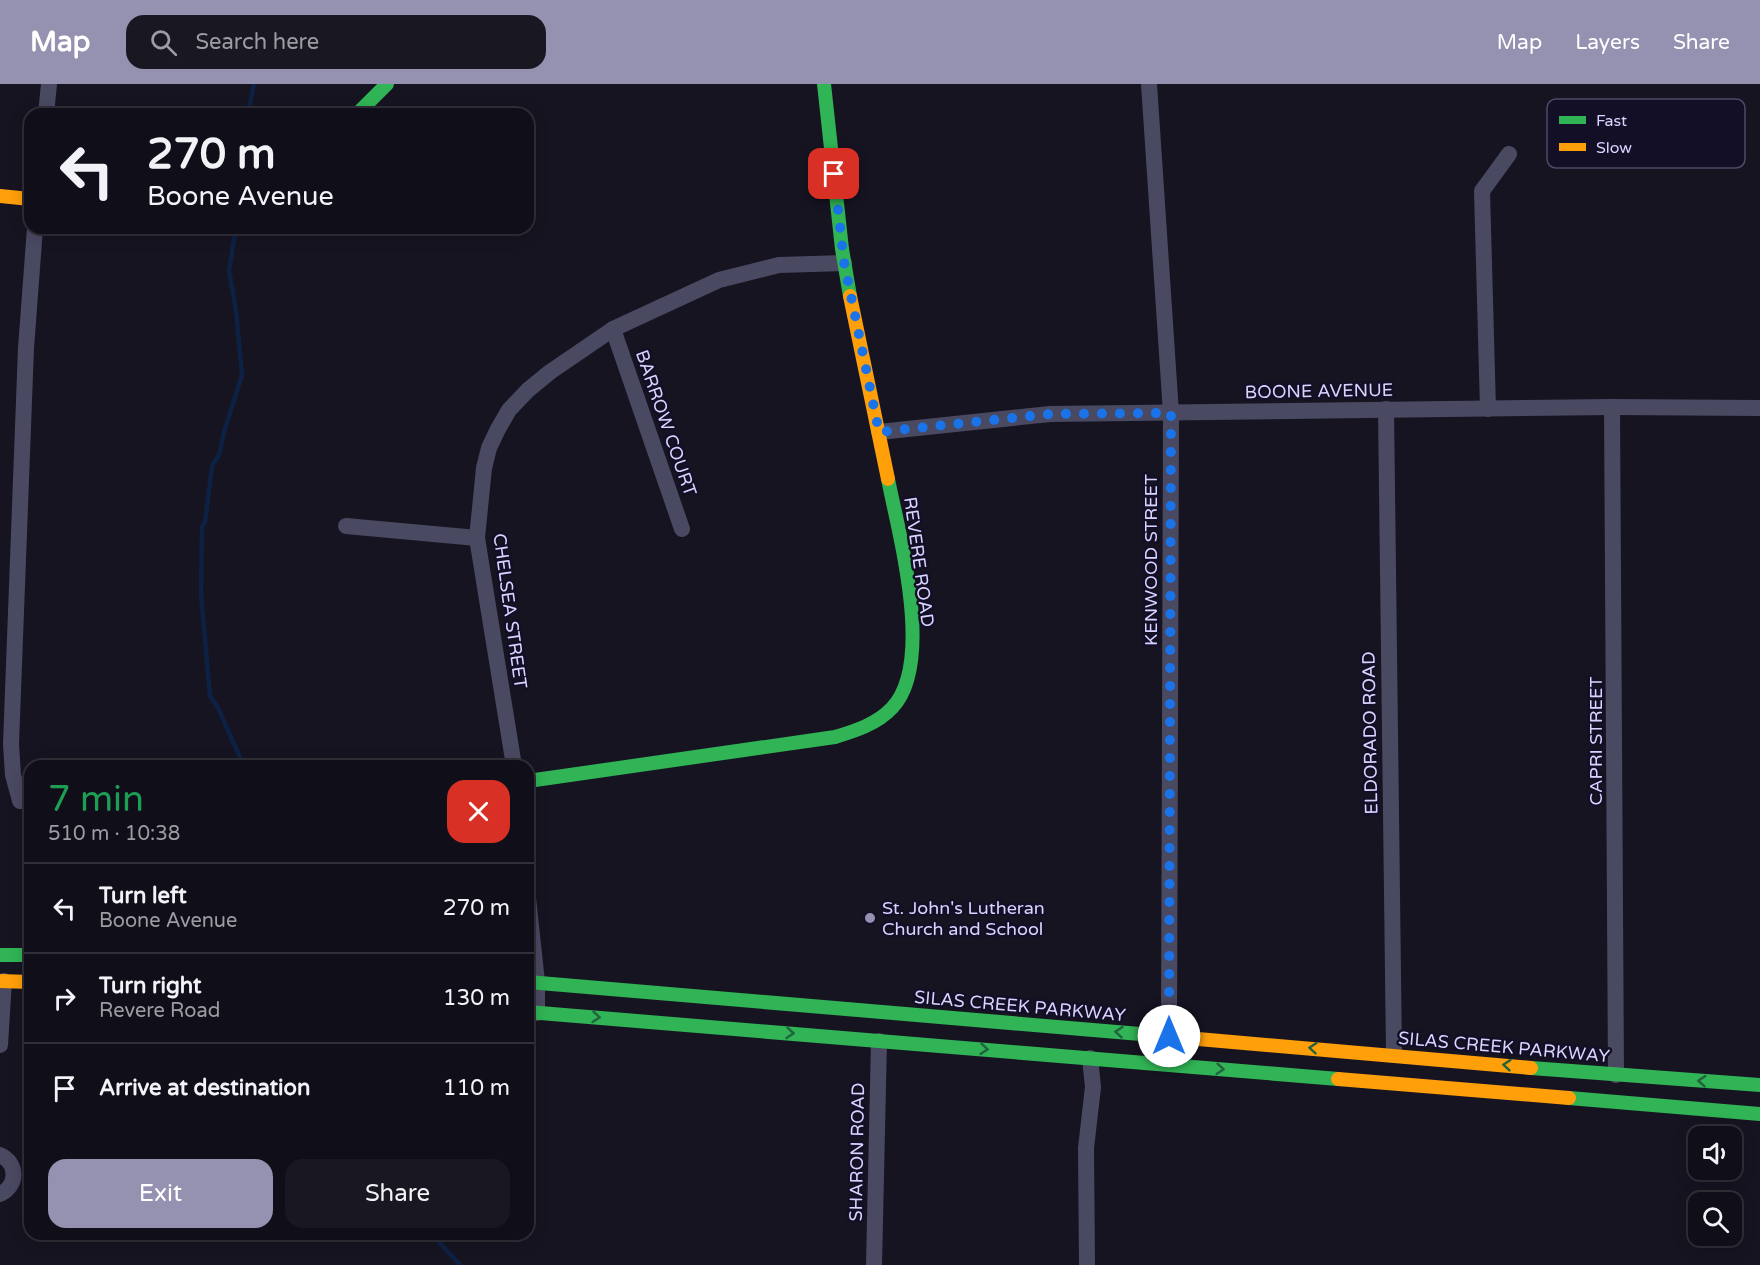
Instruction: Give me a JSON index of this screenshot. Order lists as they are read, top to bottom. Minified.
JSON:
{"streets":{"main road":["REVERE ROAD","SILAS CREEK PARKWAY"],"street":["BOONE AVENUE","BARROW COURT","KENWOOD STREET","CHELSEA STREET","ELDORADO ROAD","CAPRI STREET","SHARON ROAD"]},"crossings":[["BOONE AVENUE","KENWOOD STREET"],["BOONE AVENUE","REVERE ROAD"],["BOONE AVENUE","ELDORADO ROAD"],["BOONE AVENUE","CAPRI STREET"],["BARROW COURT","CHELSEA STREET"],["KENWOOD STREET","SILAS CREEK PARKWAY"],["REVERE ROAD","CHELSEA STREET"],["ELDORADO ROAD","SILAS CREEK PARKWAY"],["CAPRI STREET","SILAS CREEK PARKWAY"]],"places":["St. John's Lutheran Church and School"],"legend":["Fast","Slow"],"page":{"header":"Map","search":"Search here","nav":["Map","Layers","Share"],"turn":["270 m","Boone Avenue"],"heading":["7 min","510 m · 10:38"],"list":[{"name":"Turn left","note":"Boone Avenue","value":"270 m"},{"name":"Turn right","note":"Revere Road","value":"130 m"},{"name":"Arrive at destination","value":"110 m"}],"buttons":["Exit","Share"]}}
